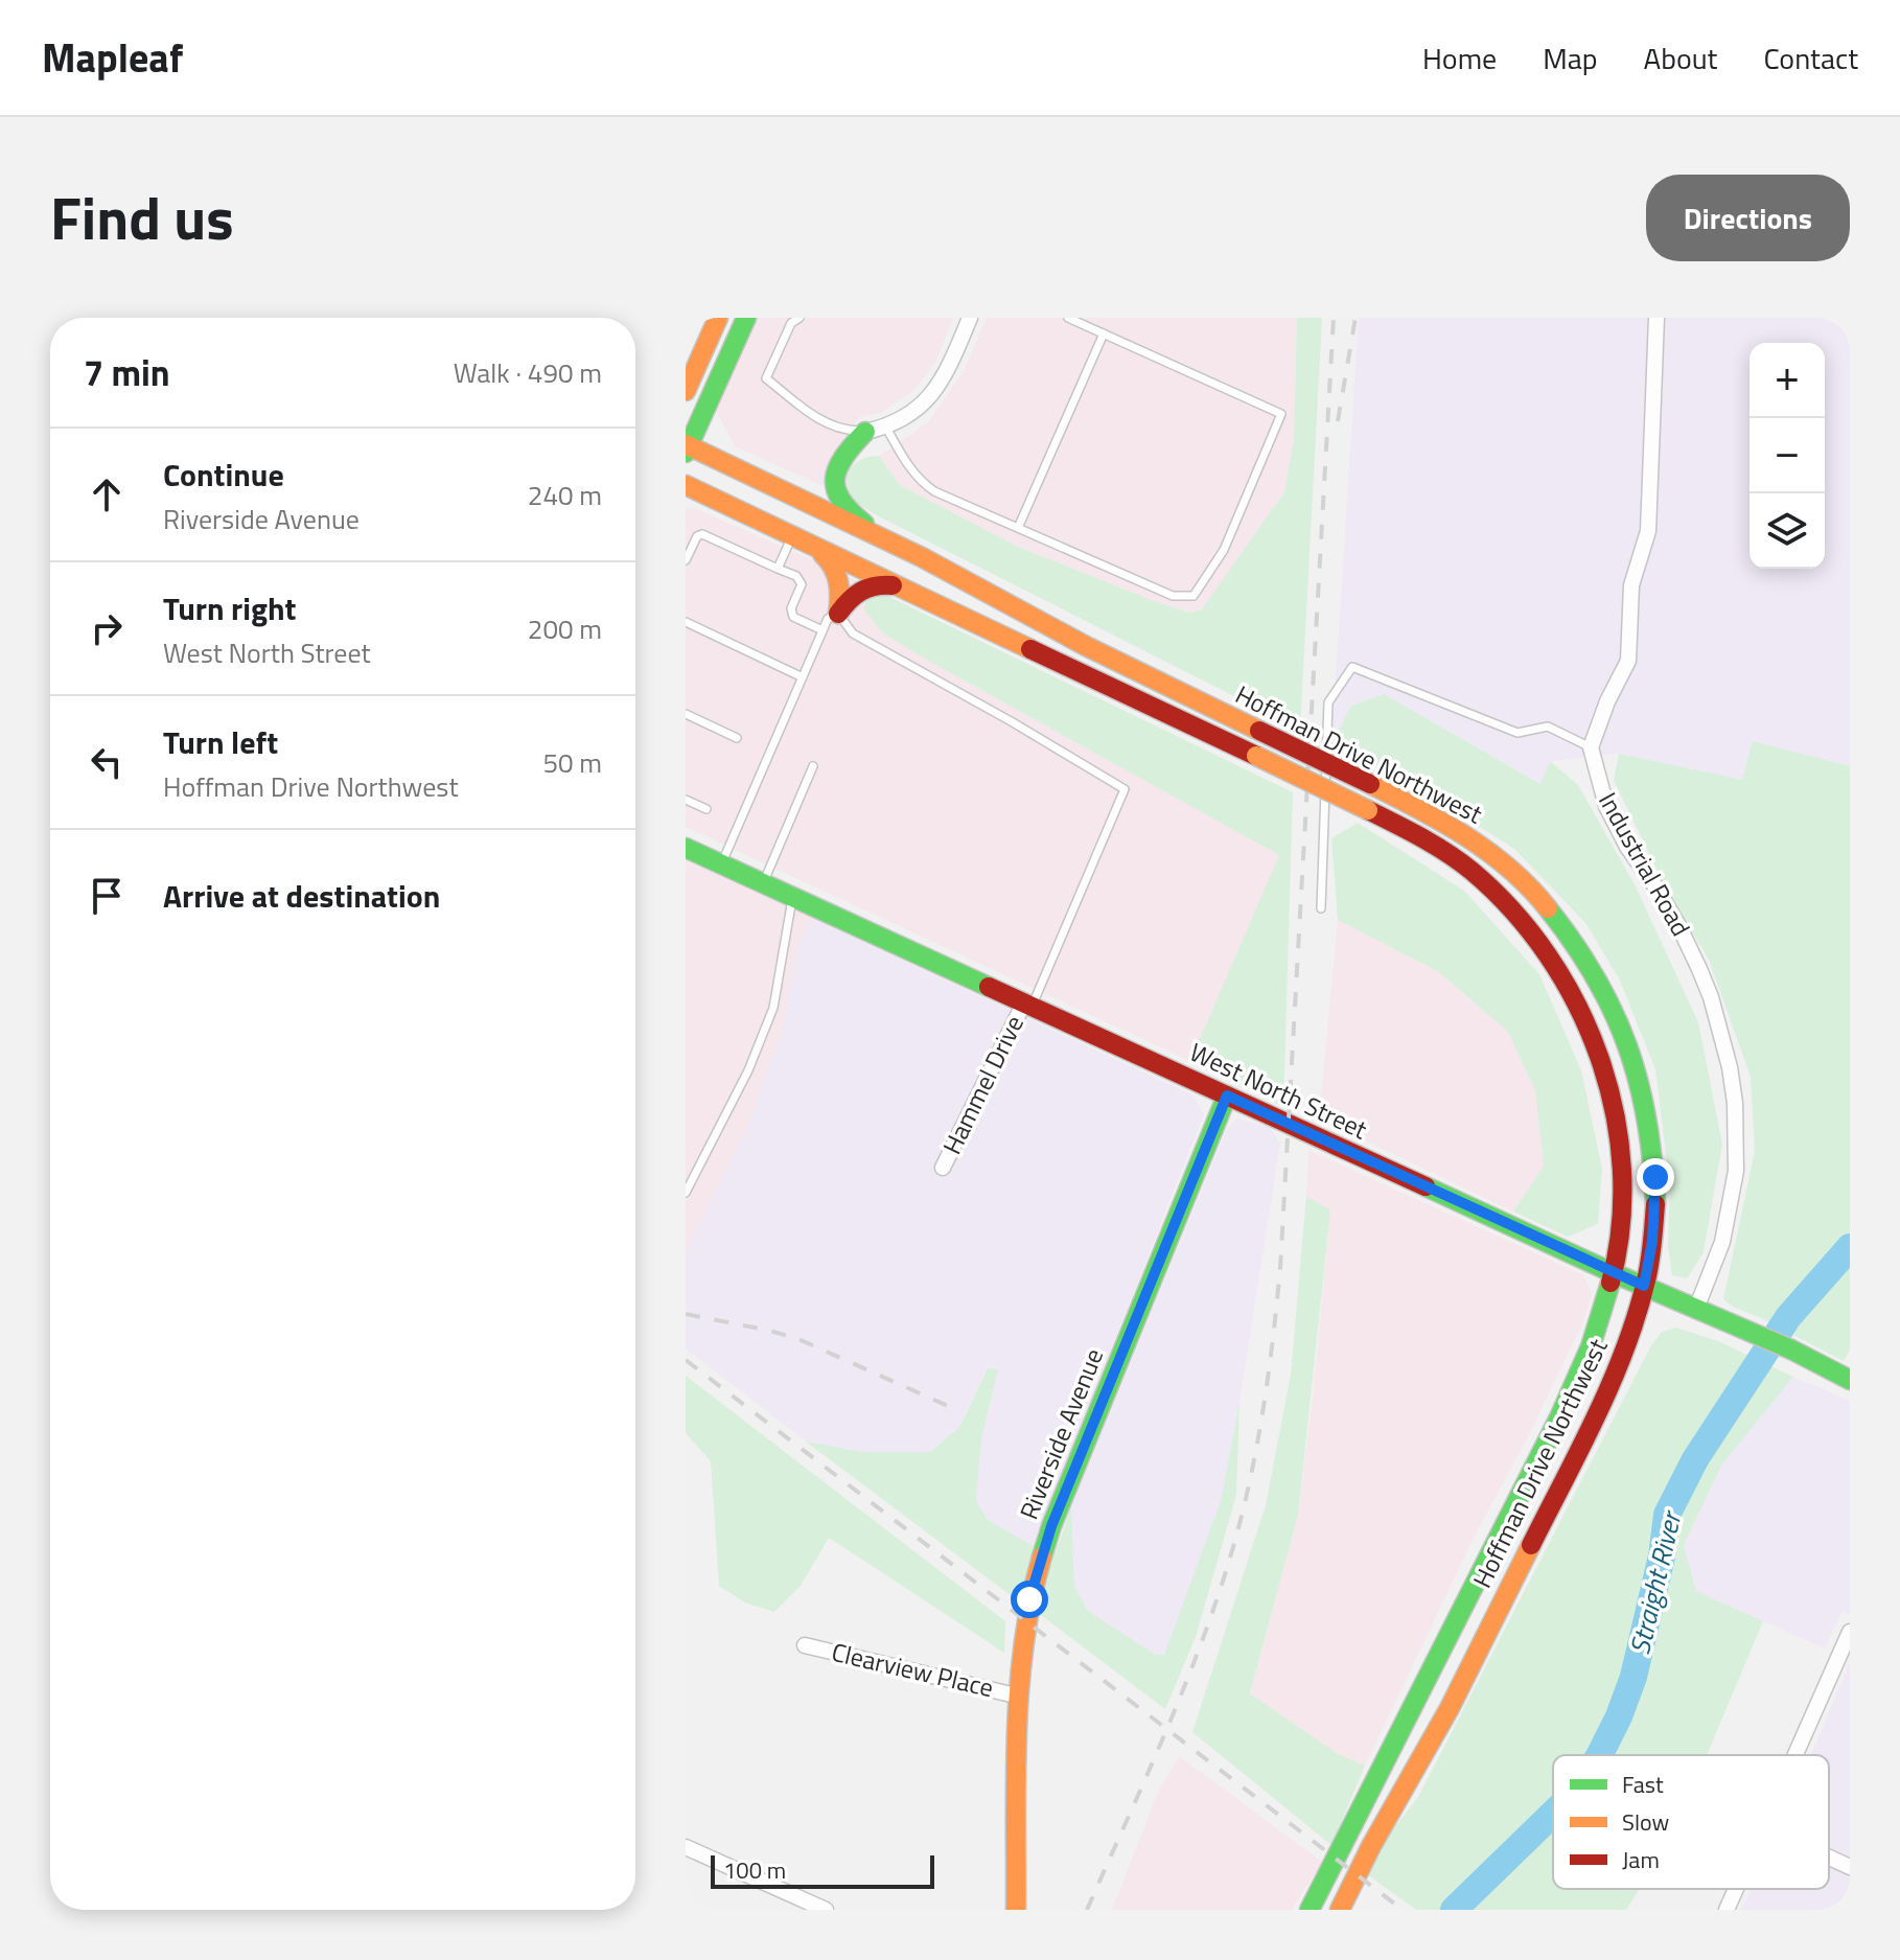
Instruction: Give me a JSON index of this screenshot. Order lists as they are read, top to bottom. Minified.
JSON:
{"streets":{"main road":["Hoffman Drive Northwest","West North Street","Riverside Avenue"],"street":["Industrial Road","Hammel Drive","Clearview Place"]},"crossings":[["Hoffman Drive Northwest","West North Street"],["Industrial Road","West North Street"],["Hammel Drive","West North Street"],["West North Street","Riverside Avenue"],["Riverside Avenue","Clearview Place"]],"water":["Straight River"],"legend":["Fast","Slow","Jam"],"scale_bar":"100 m","page":{"header":"Mapleaf","nav":["Home","Map","About","Contact"],"title":"Find us","buttons":"Directions","heading":["7 min","Walk · 490 m"],"map_buttons":["+","−"],"list":[["Continue","Riverside Avenue","240 m"],["Turn right","West North Street","200 m"],["Turn left","Hoffman Drive Northwest","50 m"],"Arrive at destination"],"scale":"100 m"}}
